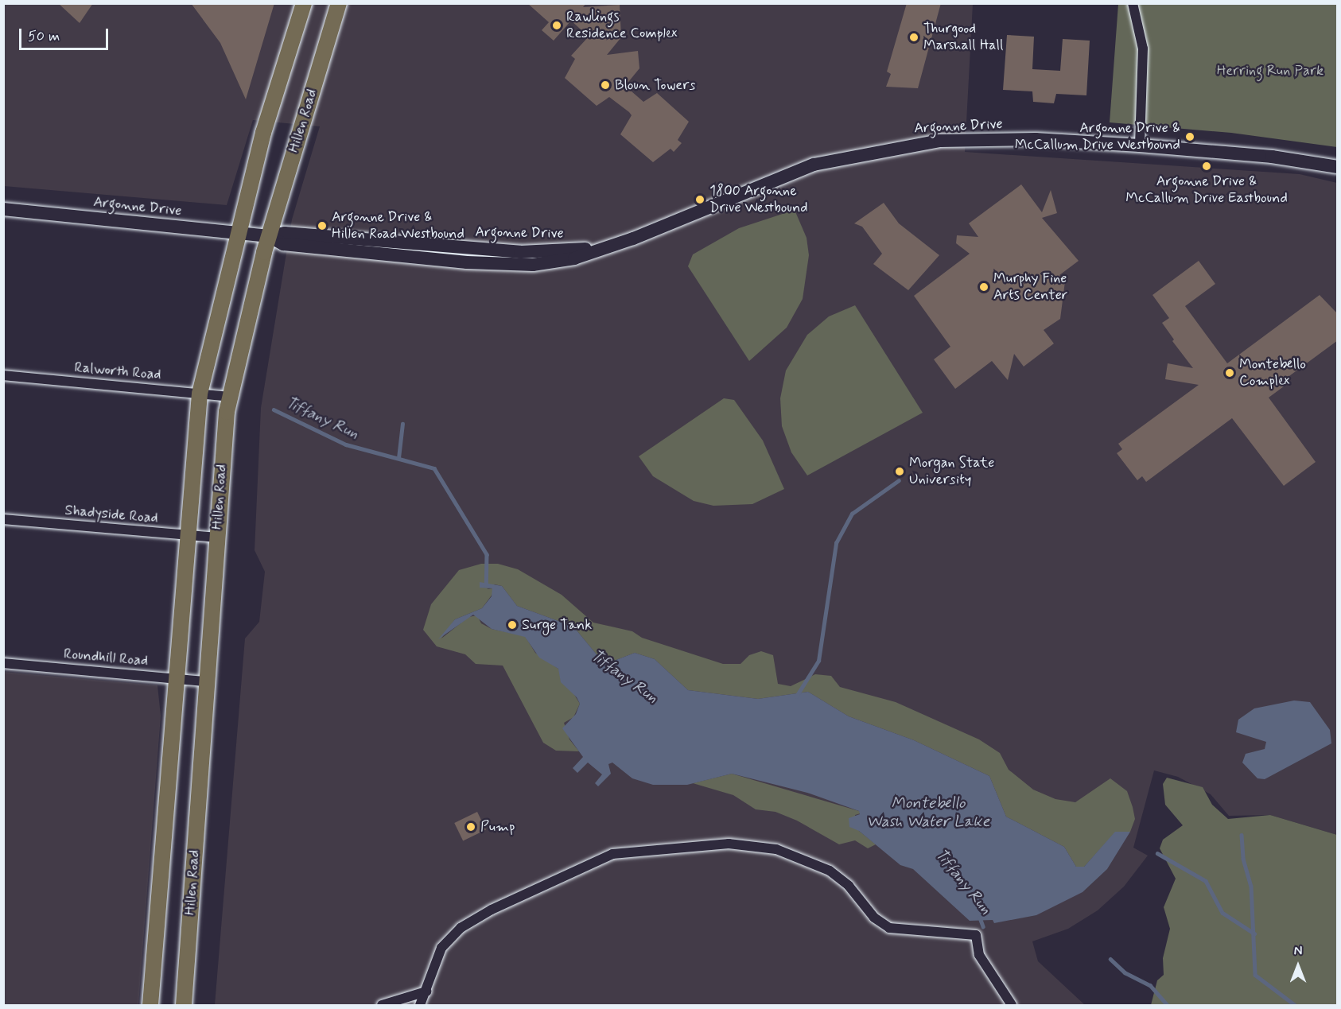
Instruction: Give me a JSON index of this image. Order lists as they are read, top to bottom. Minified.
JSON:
{"streets":{"main road":["Hillen Road","Argonne Drive"],"street":["Ralworth Road","Shadyside Road","Roundhill Road"]},"crossings":[["Hillen Road","Argonne Drive"],["Hillen Road","Ralworth Road"],["Hillen Road","Shadyside Road"],["Hillen Road","Roundhill Road"]],"water":["Tiffany Run","Montebello Wash Water Lake"],"parks":["Herring Run Park"],"places":["Rawlings Residence Complex","Thurgood Marshall Hall","Bloun Towers","Argonne Drive & McCallum Drive Westbound","Argonne Drive & McCallum Drive Eastbound","1800 Argonne Drive Westbound","Argonne Drive & Hillen Road Westbound","Murphy Fine Arts Center","Montebello Complex","Morgan State University","Surge Tank","Pump"],"scale_bar":"50 m","north":"top"}
